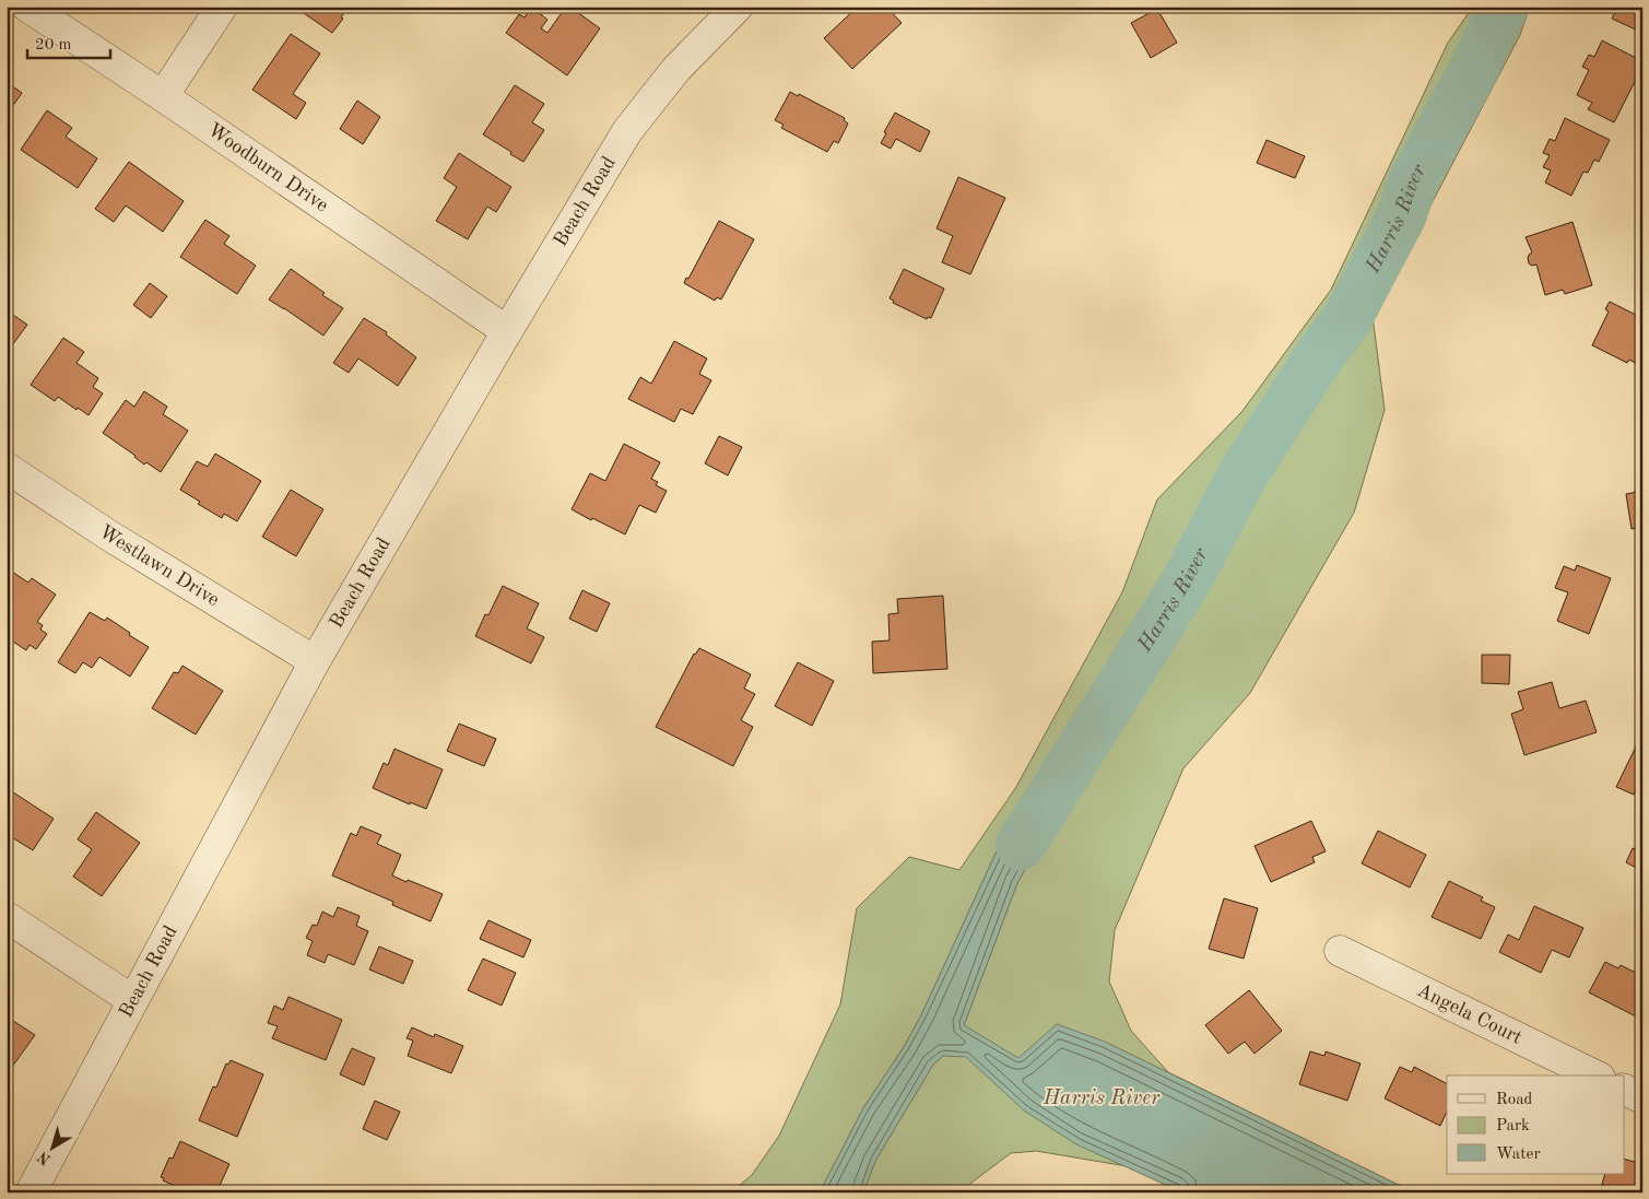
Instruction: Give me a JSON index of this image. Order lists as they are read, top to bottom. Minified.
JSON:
{"streets":{"street":["Woodburn Drive","Beach Road","Westlawn Drive","Angela Court"]},"crossings":[["Woodburn Drive","Beach Road"],["Beach Road","Westlawn Drive"]],"water":["Harris River"],"legend":["Road","Park","Water"],"scale_bar":"20 m","north":"bottom left"}
